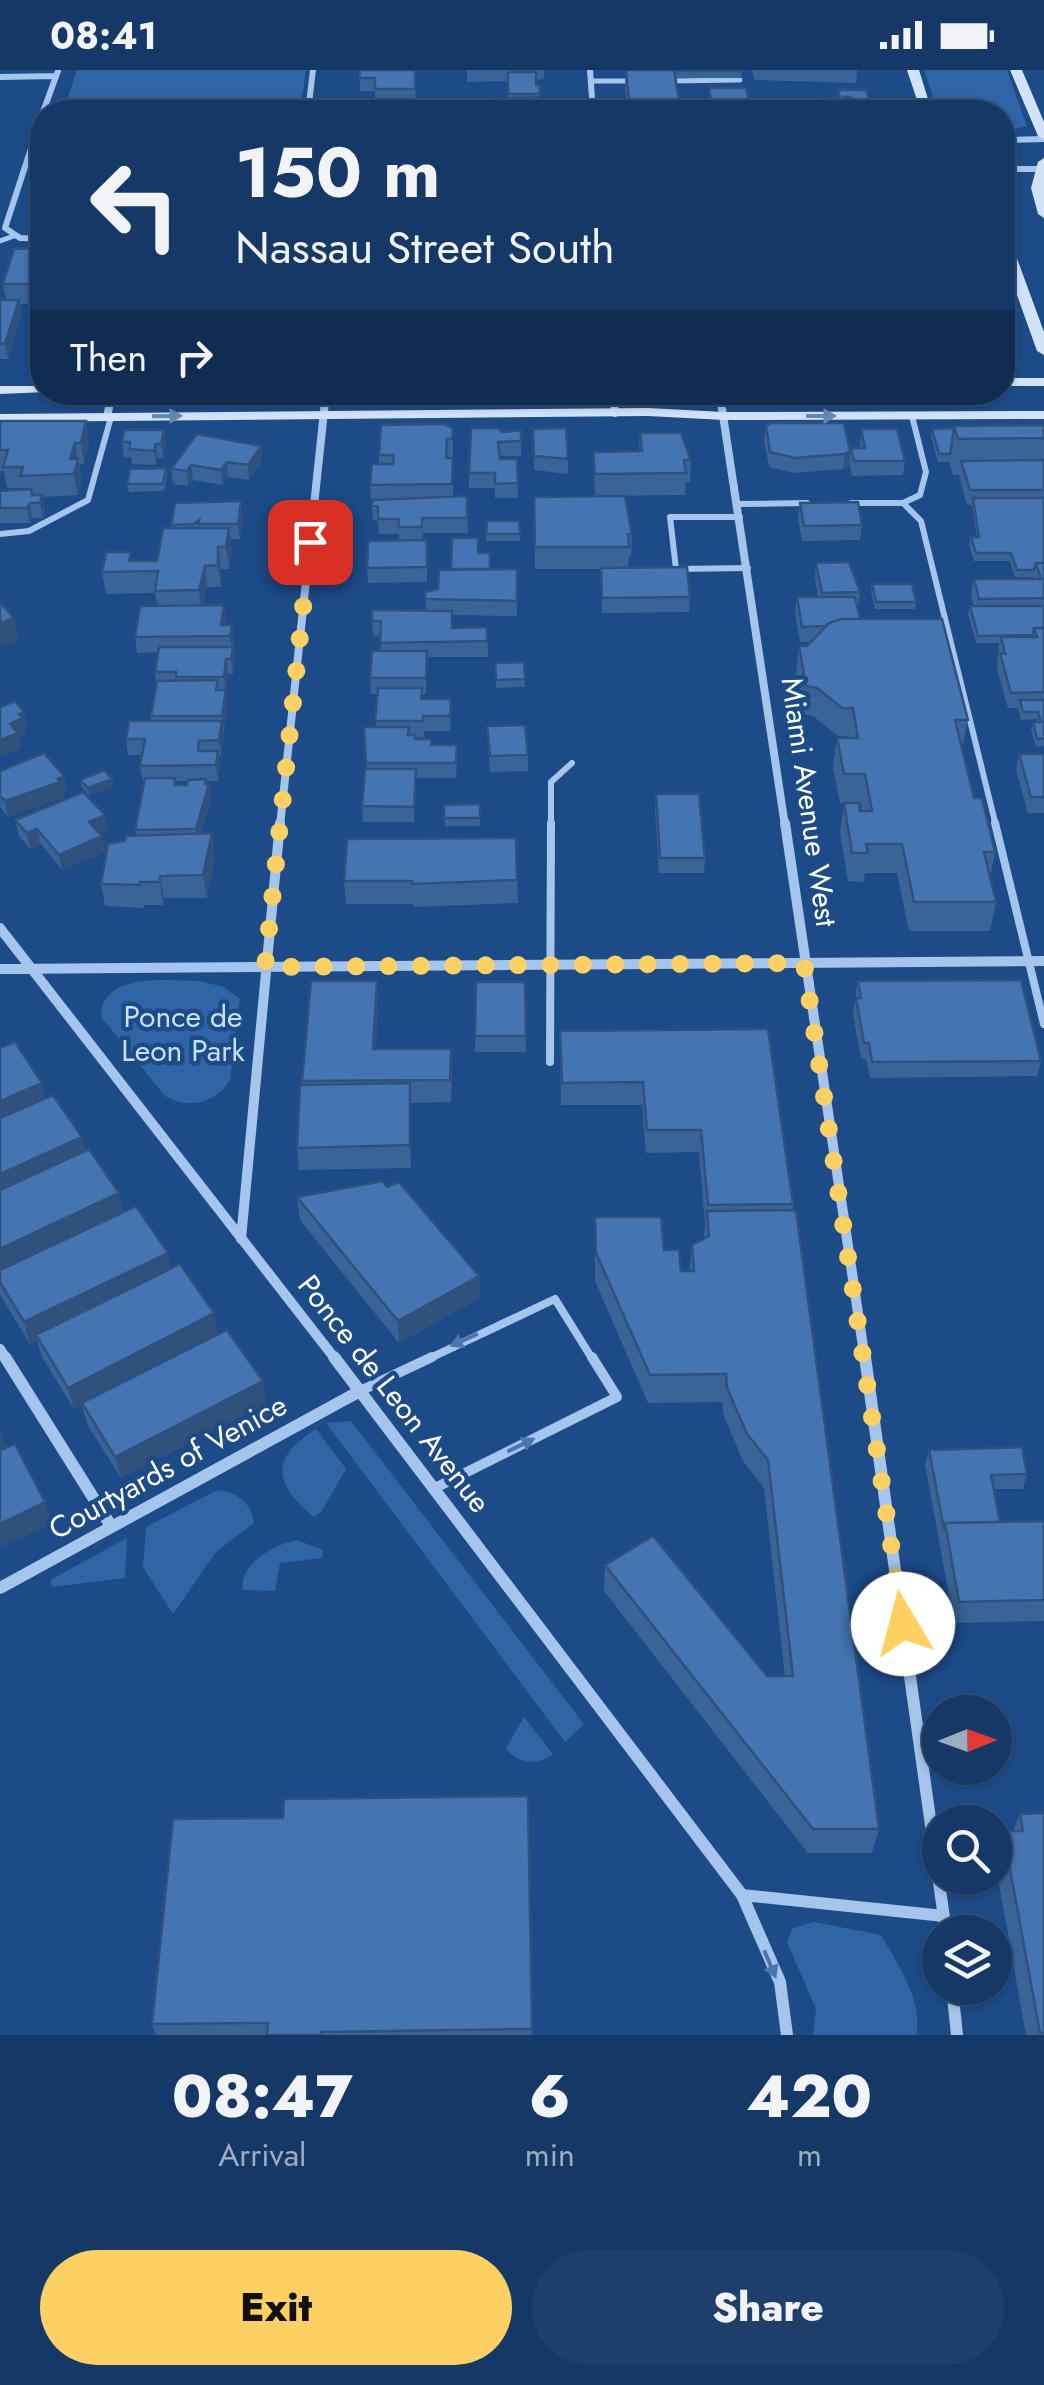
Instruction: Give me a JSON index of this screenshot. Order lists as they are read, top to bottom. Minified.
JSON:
{"streets":{"street":["Miami Avenue West","Ponce de Leon Avenue","Courtyards of Venice"]},"crossings":[["Ponce de Leon Avenue","Courtyards of Venice"]],"parks":["Ponce de Leon Park"],"north":"right","page":{"status":"08:41","turn":["150 m","Nassau Street South"],"then":"Then","eta":["08:47","Arrival","6","min","420","m"],"buttons":["Exit","Share"]}}
